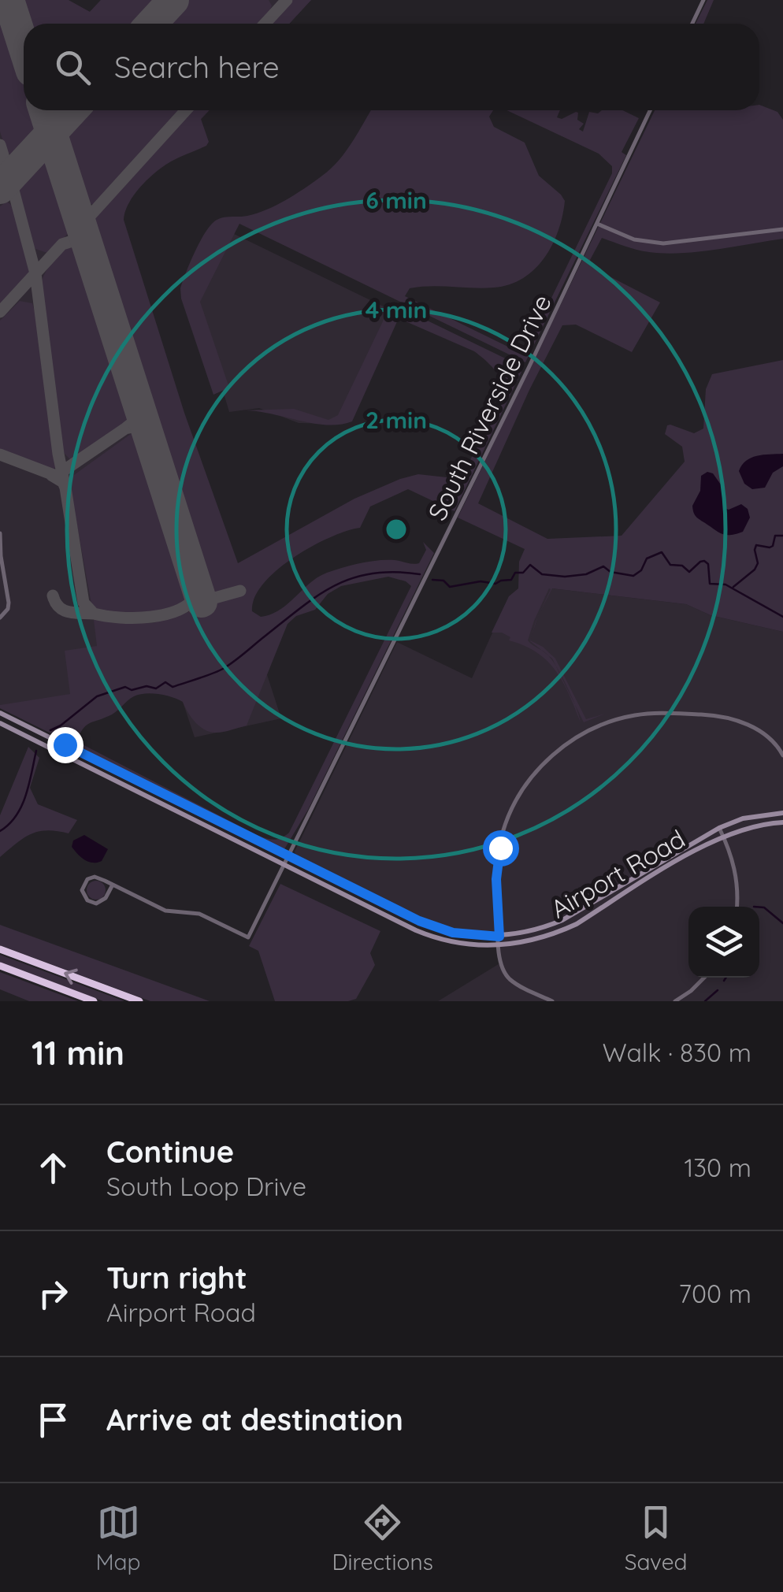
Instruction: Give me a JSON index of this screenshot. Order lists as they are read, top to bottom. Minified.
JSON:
{"streets":{"main road":["Airport Road"],"street":["South Riverside Drive"]},"crossings":[["South Riverside Drive","Airport Road"]],"page":{"search":"Search here","heading":["11 min","Walk · 830 m"],"list":[["Continue","South Loop Drive","130 m"],["Turn right","Airport Road","700 m"],"Arrive at destination"],"nav":["Map","Directions","Saved"]},"rings":["6 min","4 min","2 min"]}
